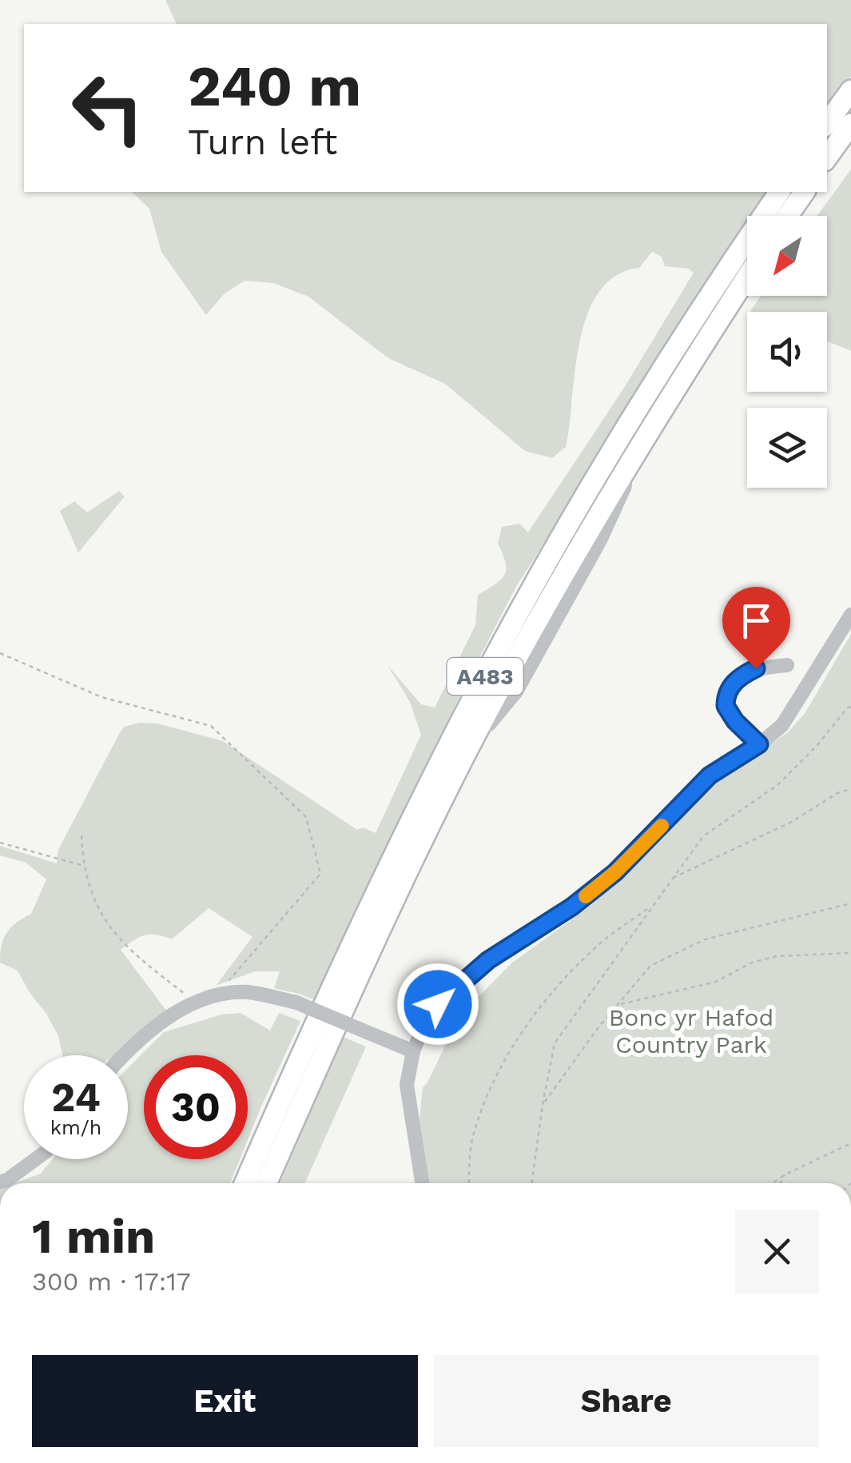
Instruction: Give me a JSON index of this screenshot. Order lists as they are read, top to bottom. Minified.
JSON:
{"streets":{"highway":["A483"]},"parks":["Bonc yr Hafod Country Park"],"north":"bottom left","page":{"turn":["240 m","Turn left"],"speed":"24 km/h","limit":"30","heading":["1 min","300 m · 17:17"],"buttons":["Exit","Share"]}}
